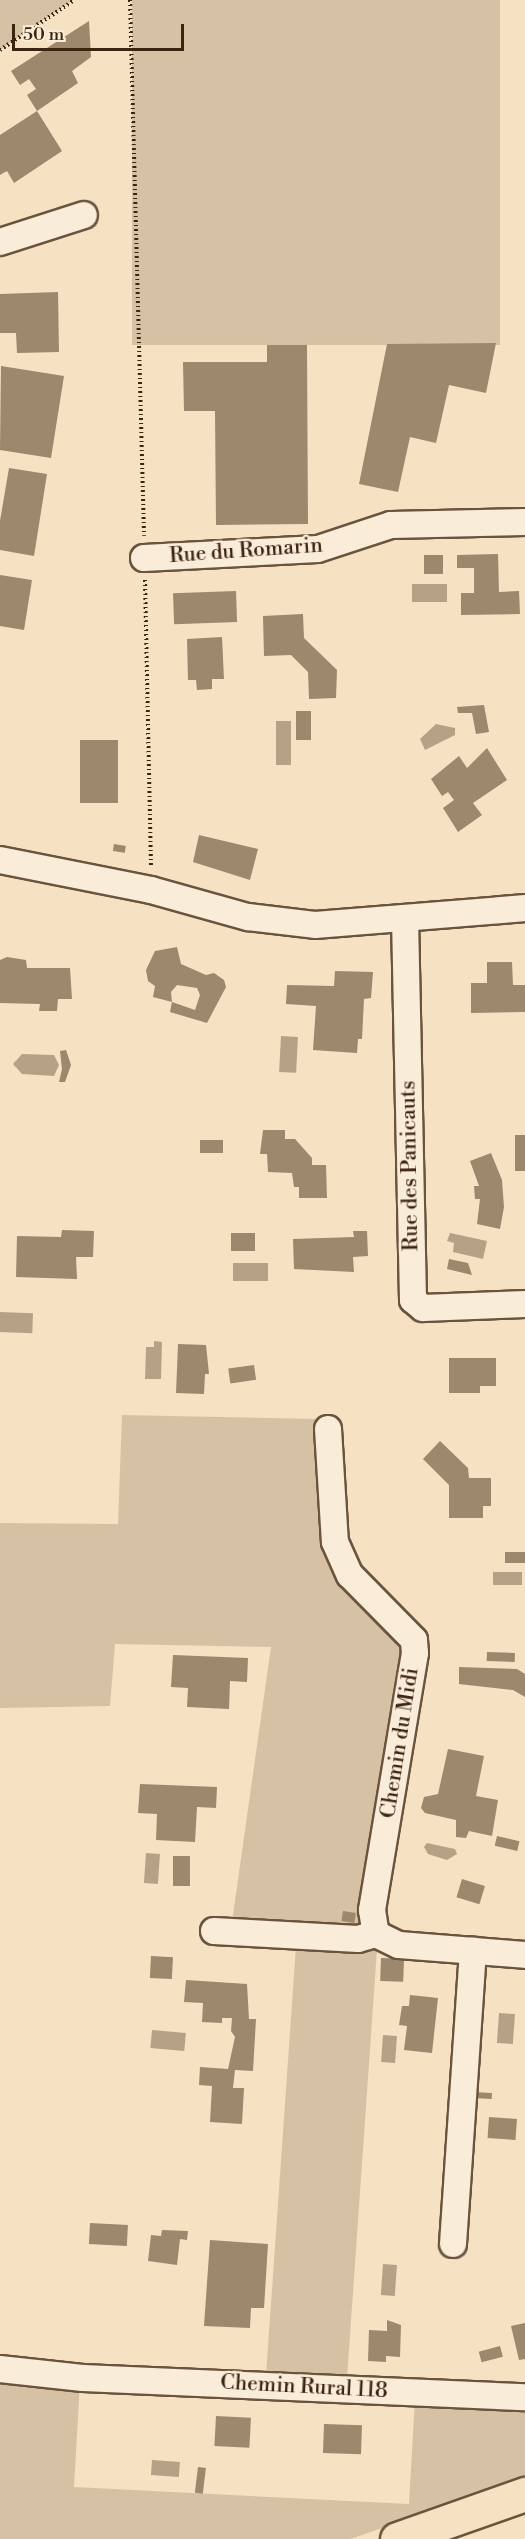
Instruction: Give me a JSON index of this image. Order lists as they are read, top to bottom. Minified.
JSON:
{"streets":{"street":["Rue du Romarin","Rue des Panicauts","Chemin du Midi","Chemin Rural 118"]},"scale_bar":"50 m"}
